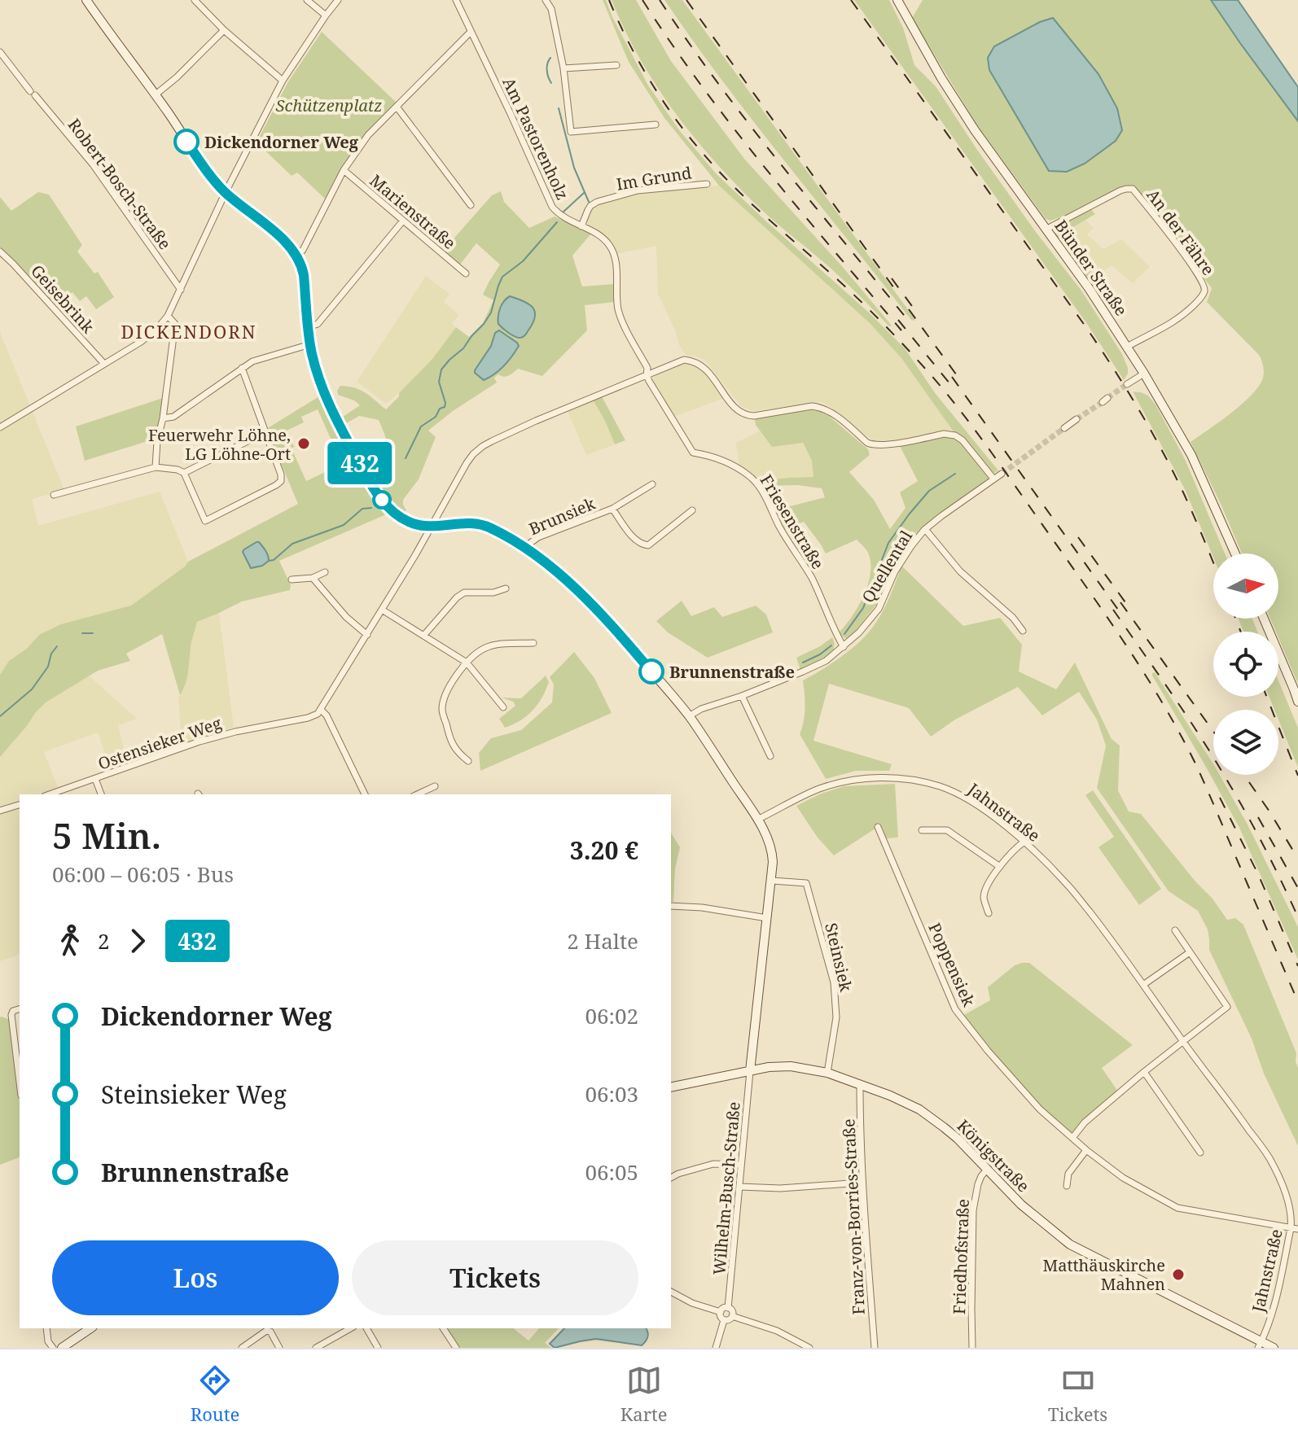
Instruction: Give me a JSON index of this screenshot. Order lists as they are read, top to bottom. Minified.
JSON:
{"streets":{"main road":["Bünder Straße","Königstraße"],"street":["Am Pastorenholz","Im Grund","Robert-Bosch-Straße","Marienstraße","An der Fähre","Geisebrink","Brunsiek","Friesenstraße","Quellental","Ostensieker Weg","Jahnstraße","Steinsiek","Poppensiek","Wilhelm-Busch-Straße","Franz-von-Borries-Straße","Friedhofstraße"]},"crossings":[["Am Pastorenholz","Im Grund"],["Am Pastorenholz","Friesenstraße"],["An der Fähre","Bünder Straße"],["Friesenstraße","Quellental"],["Jahnstraße","Poppensiek"],["Jahnstraße","Königstraße"],["Steinsiek","Königstraße"],["Königstraße","Wilhelm-Busch-Straße"],["Königstraße","Franz-von-Borries-Straße"],["Königstraße","Friedhofstraße"]],"districts":["DICKENDORN"],"parks":["Schützenplatz"],"places":["Dickendorner Weg","Feuerwehr Löhne, LG Löhne-Ort","Brunnenstraße","Matthäuskirche Mahnen"],"lines":["bus line 432"],"north":"right","page":{"on_map":"432","heading":["5 Min.","06:00 – 06:05 · Bus","3.20 €"],"legs":["2","432","2 Halte"],"list":[{"name":"Dickendorner Weg","value":"06:02"},{"name":"Steinsieker Weg","value":"06:03"},{"name":"Brunnenstraße","value":"06:05"}],"buttons":["Los","Tickets"],"tabs":["Route","Karte","Tickets"]}}
